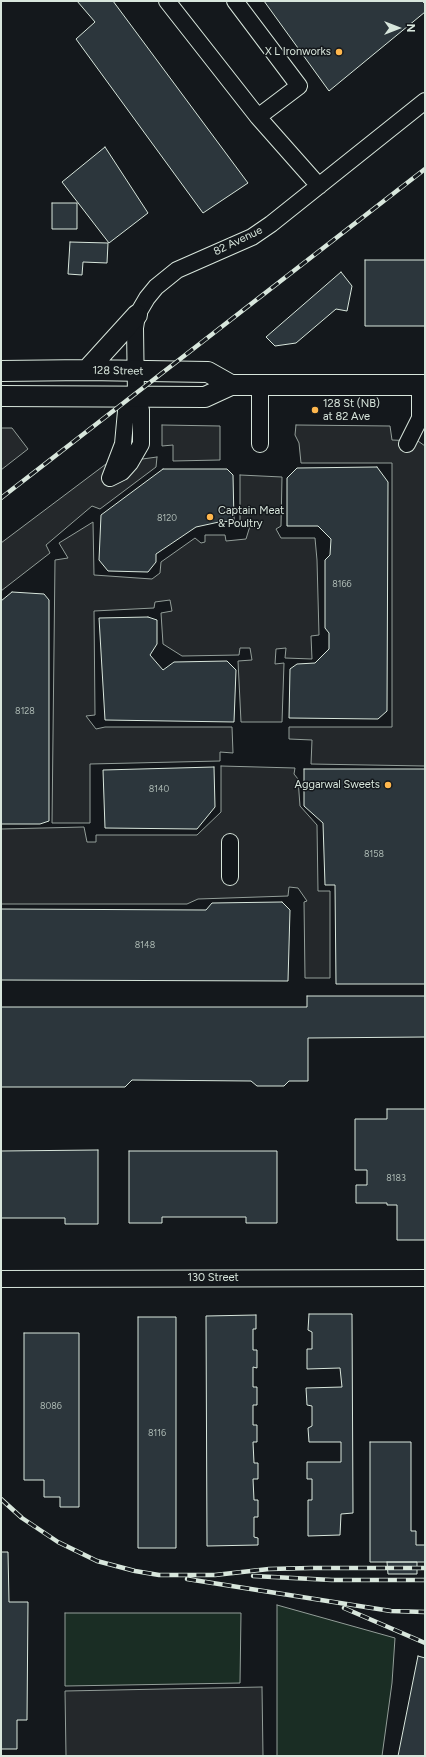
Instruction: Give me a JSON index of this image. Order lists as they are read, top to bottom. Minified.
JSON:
{"streets":{"main road":["128 Street"],"street":["82 Avenue","130 Street"]},"crossings":[["82 Avenue","128 Street"]],"places":["X L Ironworks","128 St (NB) at 82 Ave","Captain Meat & Poultry","Aggarwal Sweets"],"house_numbers":["8120","8166","8128","8140","8158","8148","8183","8086","8116"],"north":"right"}
